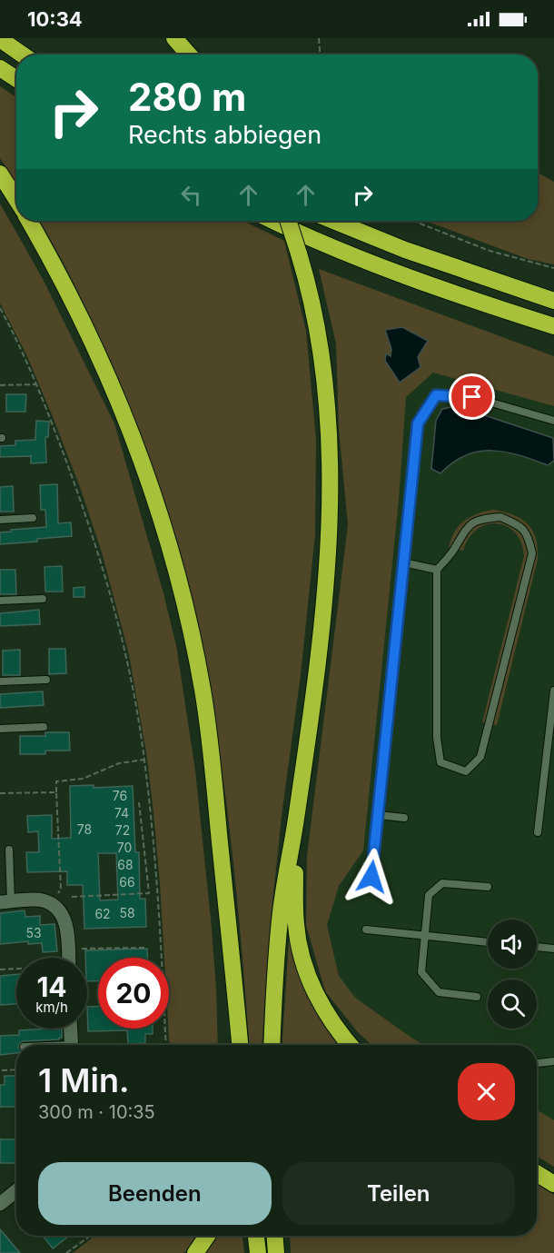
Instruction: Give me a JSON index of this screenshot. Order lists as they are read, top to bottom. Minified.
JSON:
{"house_numbers":["76","74","78","72","70","68","66","58","62","53"],"page":{"status":"10:34","turn":["280 m","Rechts abbiegen"],"speed":"14 km/h","limit":"20","heading":["1 Min.","300 m · 10:35"],"buttons":["Beenden","Teilen"]}}
